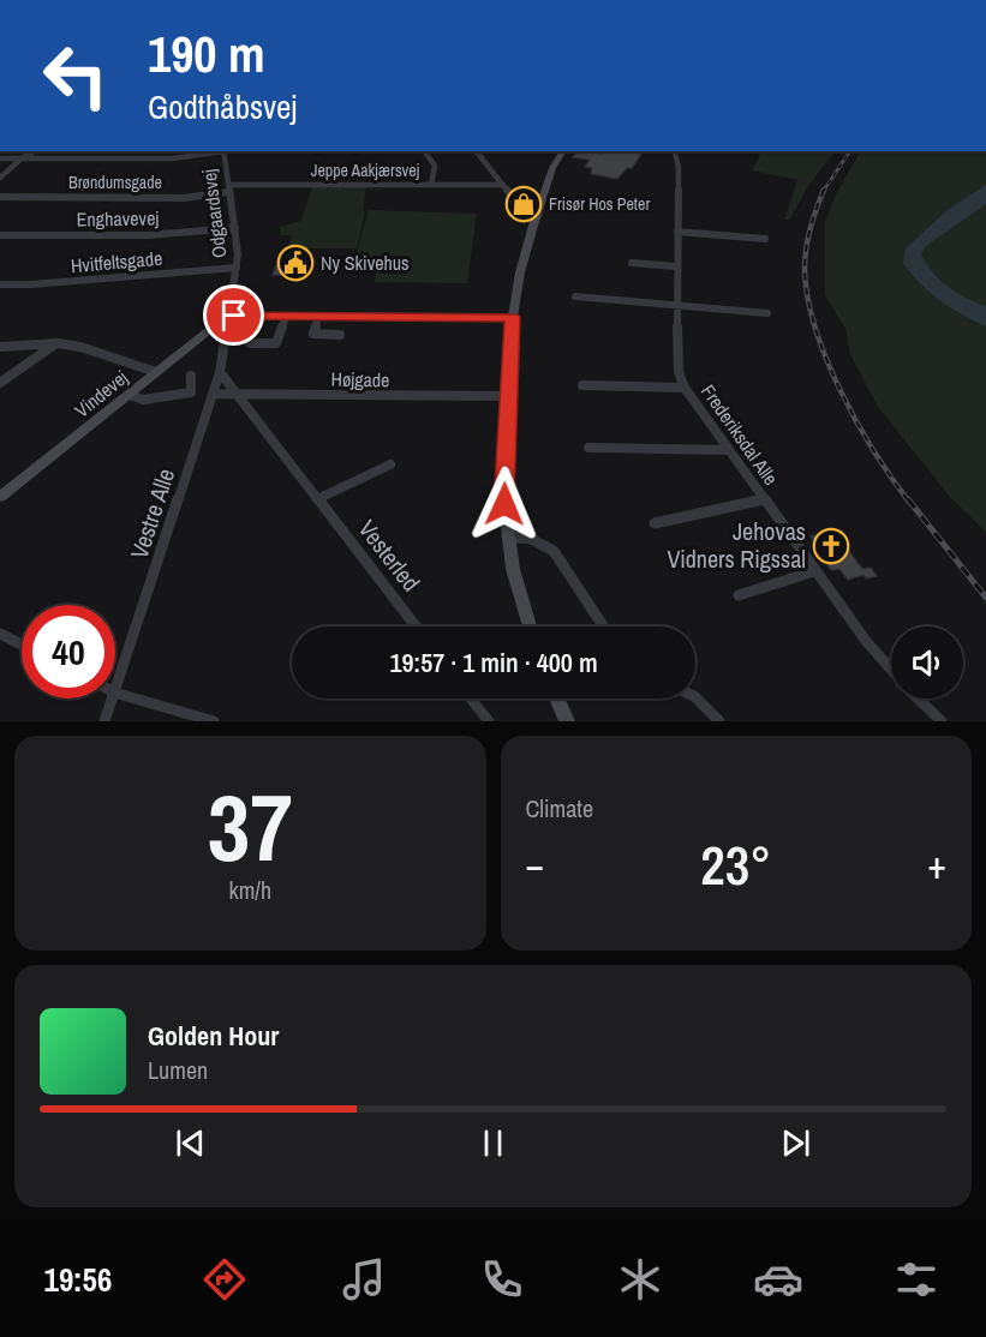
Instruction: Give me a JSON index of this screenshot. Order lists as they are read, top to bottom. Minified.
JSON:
{"streets":{"street":["Jeppe Aakjærsvej","Brøndumsgade","Odgaardsvej","Enghavevej","Hvitfeltsgade","Højgade","Vindevej","Frederiksdal Alle","Vestre Alle","Vesterled"]},"crossings":[["Jeppe Aakjærsvej","Brøndumsgade"],["Jeppe Aakjærsvej","Odgaardsvej"],["Brøndumsgade","Odgaardsvej"],["Odgaardsvej","Enghavevej"],["Odgaardsvej","Hvitfeltsgade"],["Odgaardsvej","Vindevej"],["Odgaardsvej","Vestre Alle"],["Højgade","Vestre Alle"],["Højgade","Vesterled"],["Vindevej","Vestre Alle"],["Vestre Alle","Vesterled"]],"places":{"shop":["Frisør Hos Peter"],"public building":["Ny Skivehus"],"church":["Jehovas Vidners Rigssal"]},"page":{"turn":["190 m","Godthåbsvej"],"limit":"40","trip":"19:57 · 1 min · 400 m","tile":[["37","km/h"],"Climate"],"heat":["−","23°","+"],"song":["Golden Hour","Lumen"],"tabs":"19:56"}}
